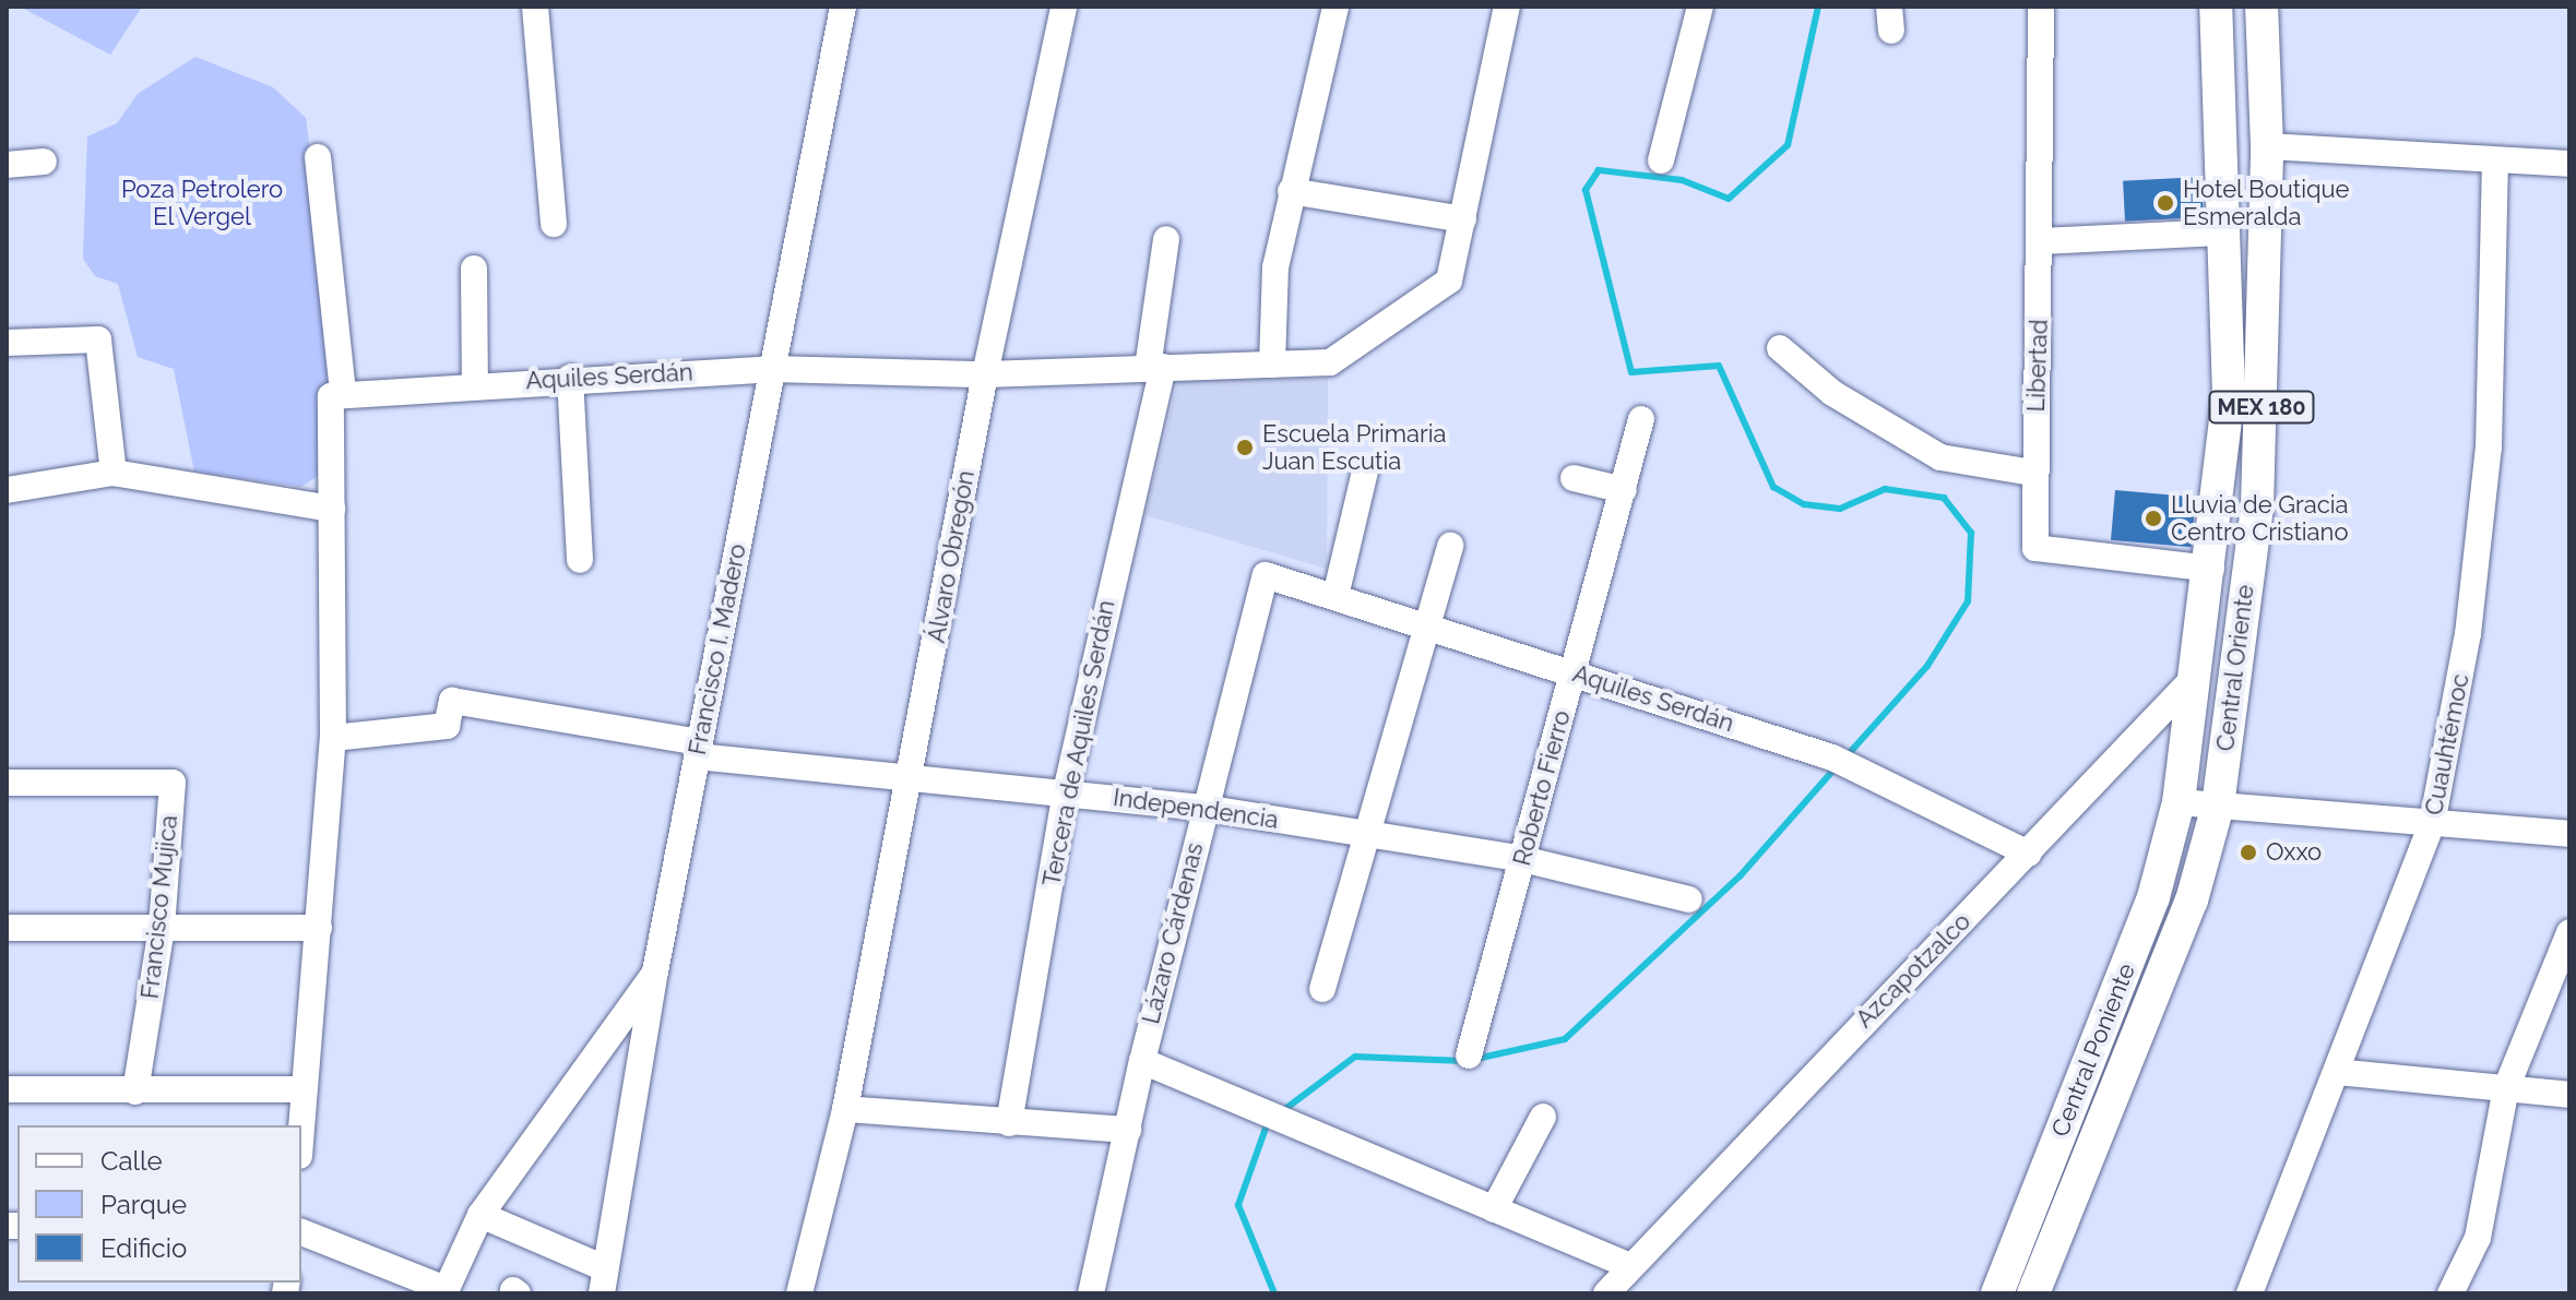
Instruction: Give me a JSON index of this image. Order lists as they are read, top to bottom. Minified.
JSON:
{"streets":{"main road":["MEX 180","Central Oriente","Central Poniente"],"street":["Libertad","Aquiles Serdán","Álvaro Obregón","Francisco I. Madero","Tercera de Aquiles Serdán","Cuauhtémoc","Roberto Fierro","Independencia","Francisco Mujica","Lázaro Cárdenas","Azcapotzalco"]},"crossings":[["Libertad","Central Oriente"],["Aquiles Serdán","Álvaro Obregón"],["Aquiles Serdán","Francisco I. Madero"],["Aquiles Serdán","Tercera de Aquiles Serdán"],["Aquiles Serdán","Roberto Fierro"],["Aquiles Serdán","Lázaro Cárdenas"],["Aquiles Serdán","Azcapotzalco"],["Álvaro Obregón","Independencia"],["Francisco I. Madero","Independencia"],["Central Oriente","Azcapotzalco"],["Central Oriente","Central Poniente"],["Tercera de Aquiles Serdán","Independencia"],["Roberto Fierro","Independencia"],["Independencia","Lázaro Cárdenas"]],"parks":["Poza Petrolero El Vergel"],"places":["Hotel Boutique Esmeralda","Escuela Primaria Juan Escutia","Lluvia de Gracia Centro Cristiano","Oxxo"],"legend":["Calle","Parque","Edificio"]}
